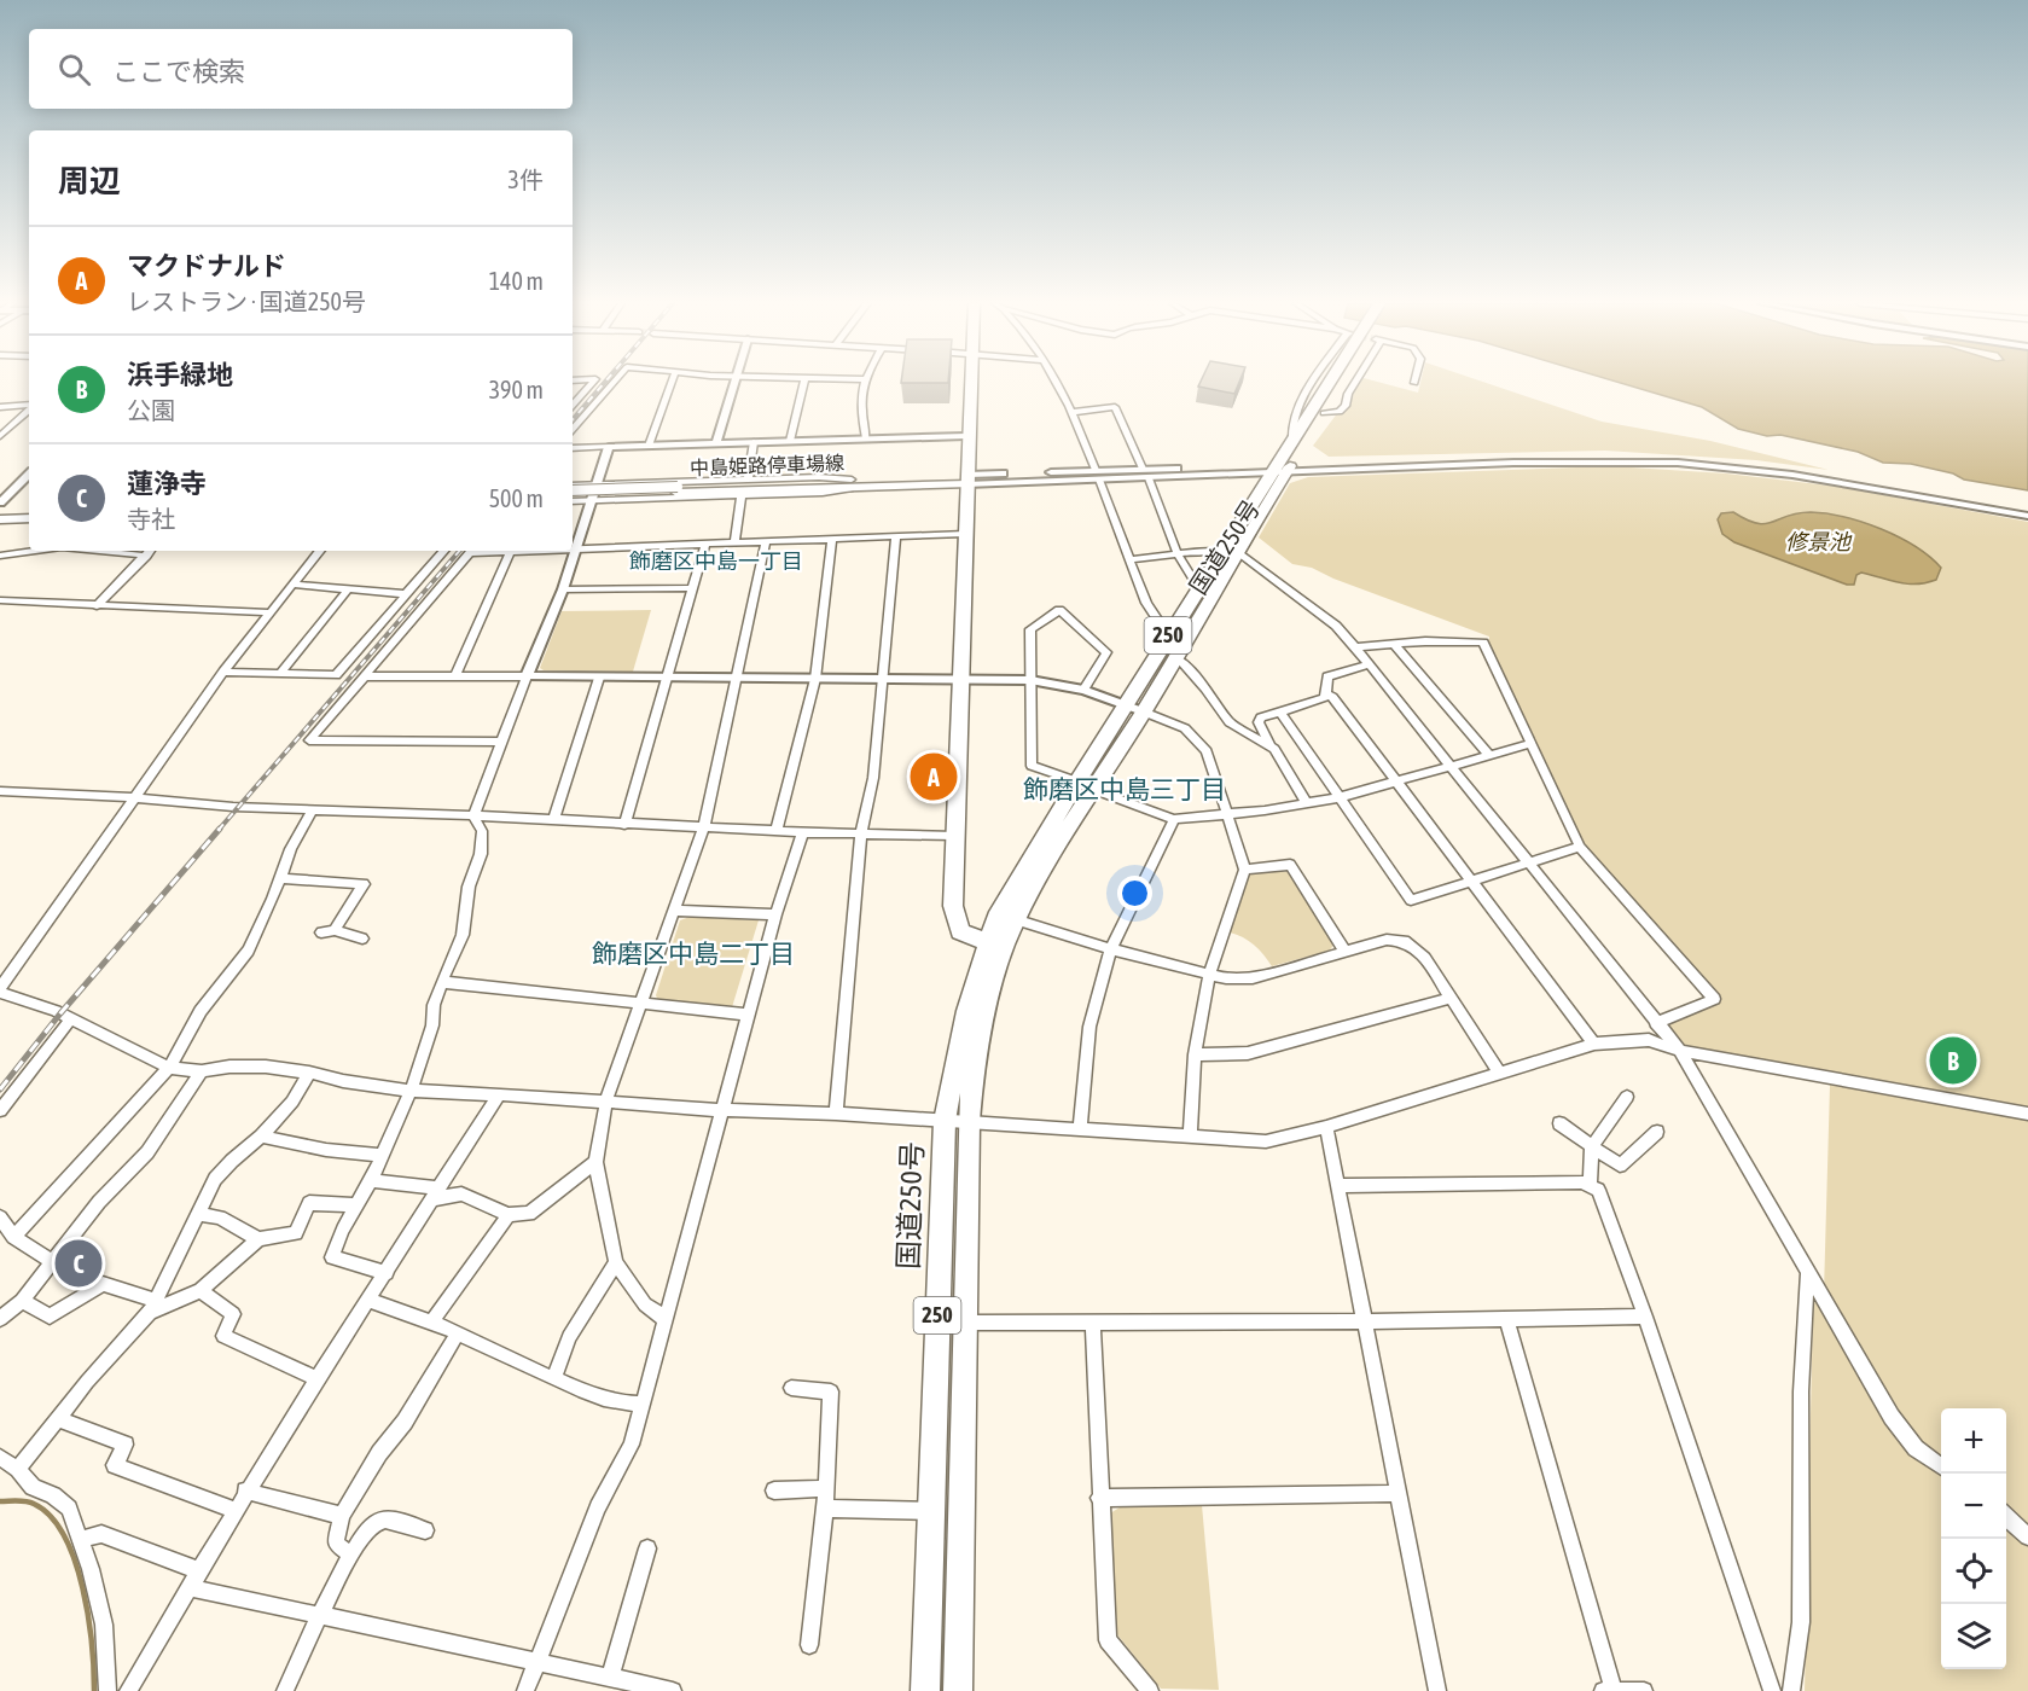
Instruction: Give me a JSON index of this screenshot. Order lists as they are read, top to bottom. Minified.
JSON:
{"streets":{"highway":["国道250号","250"],"main road":["中島姫路停車場線"]},"districts":["飾磨区中島一丁目","飾磨区中島三丁目","飾磨区中島二丁目"],"water":["修景池"],"page":{"search":"ここで検索","heading":["周辺","3件"],"list":[{"mark":"A","name":"マクドナルド","note":"レストラン · 国道250号","value":"140 m"},{"mark":"B","name":"浜手緑地","note":"公園","value":"390 m"},{"mark":"C","name":"蓮浄寺","note":"寺社","value":"500 m"}],"pins":["A","B","C"],"map_buttons":["+","−"]}}
